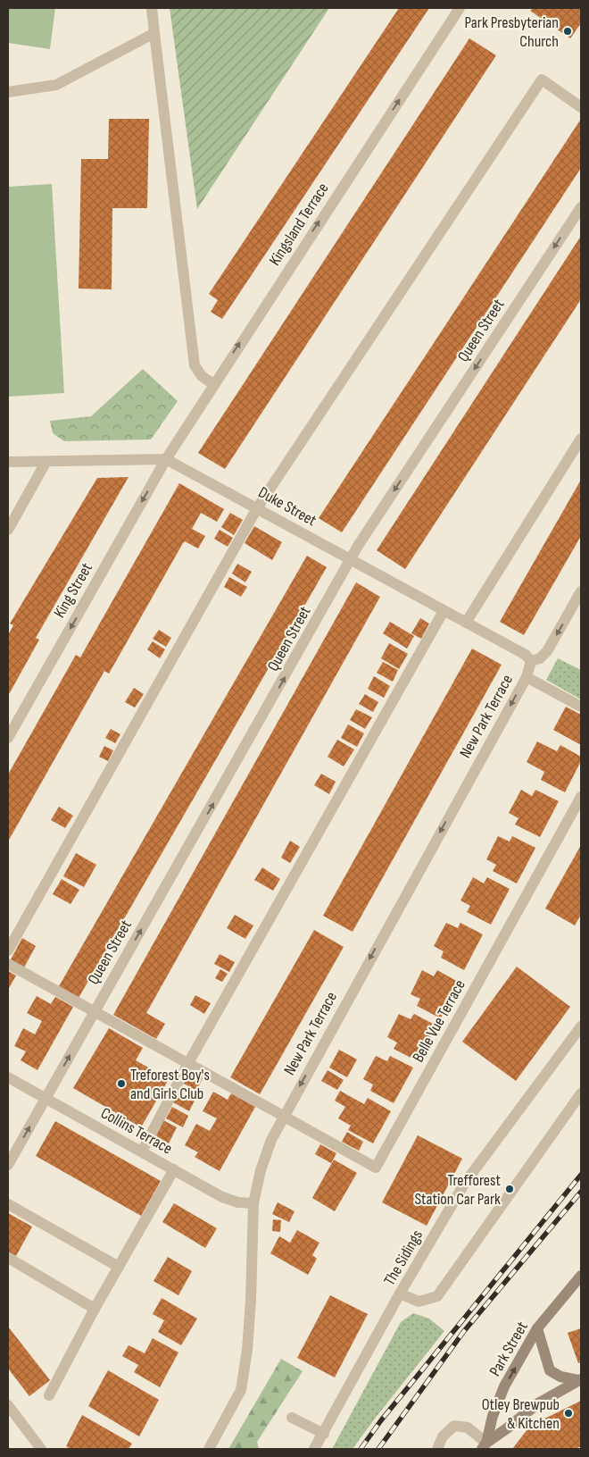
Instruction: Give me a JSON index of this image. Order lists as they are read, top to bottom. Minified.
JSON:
{"streets":{"main road":["Park Street"],"street":["Kingsland Terrace","Queen Street","Duke Street","King Street","New Park Terrace","Belle Vue Terrace","Collins Terrace","The Sidings"]},"crossings":[["Kingsland Terrace","Duke Street"],["Kingsland Terrace","King Street"],["Queen Street","Duke Street"],["Queen Street","Collins Terrace"],["Duke Street","King Street"],["Duke Street","New Park Terrace"],["New Park Terrace","Belle Vue Terrace"],["New Park Terrace","Collins Terrace"]],"one_way":["Kingsland Terrace","King Street","New Park Terrace","Park Street"],"places":["Park Presbyterian Church","Treforest Boy's and Girls Club","Trefforest Station Car Park","Otley Brewpub & Kitchen"]}
